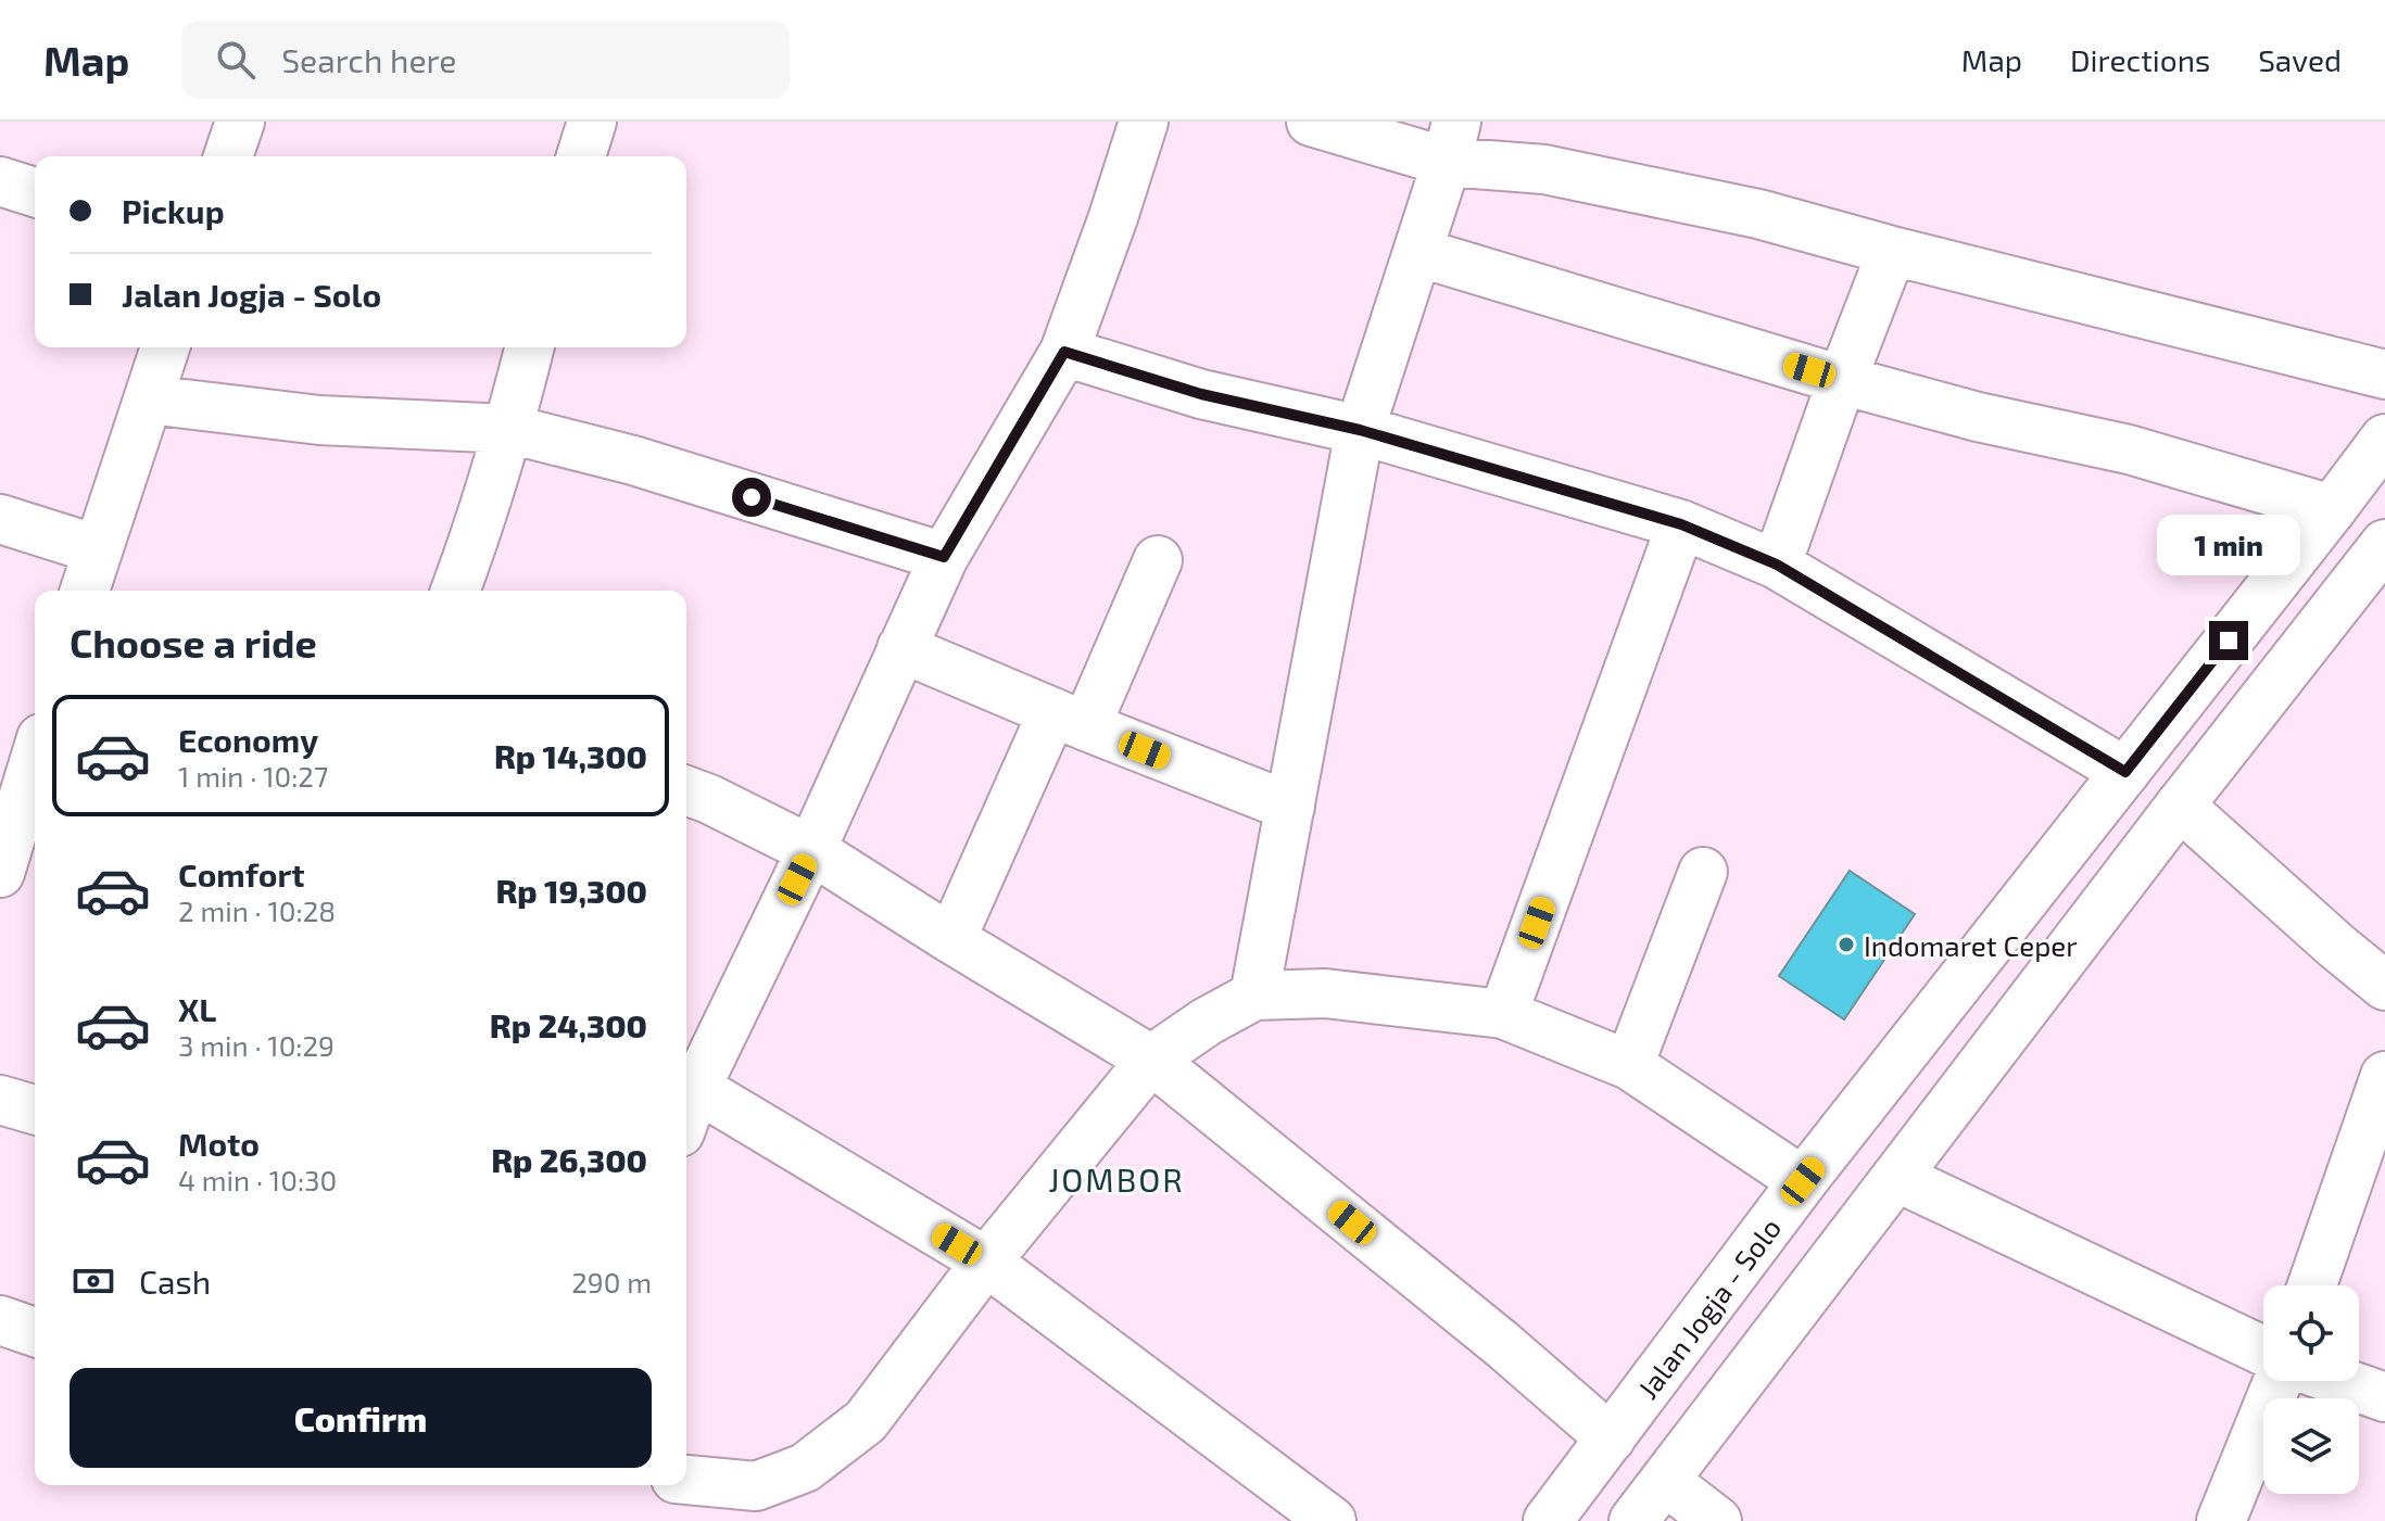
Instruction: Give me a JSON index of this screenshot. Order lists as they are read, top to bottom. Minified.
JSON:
{"streets":{"main road":["Jalan Jogja - Solo"]},"districts":["JOMBOR"],"places":["Indomaret Ceper"],"page":{"header":"Map","search":"Search here","nav":["Map","Directions","Saved"],"banner":["Pickup","Jalan Jogja - Solo"],"bubble":"1 min","heading":"Choose a ride","list":[{"name":"Economy","note":"1 min · 10:27","value":"Rp 14,300"},{"name":"Comfort","note":"2 min · 10:28","value":"Rp 19,300"},{"name":"XL","note":"3 min · 10:29","value":"Rp 24,300"},{"name":"Moto","note":"4 min · 10:30","value":"Rp 26,300"}],"pay":["Cash","290 m"],"buttons":"Confirm"}}
